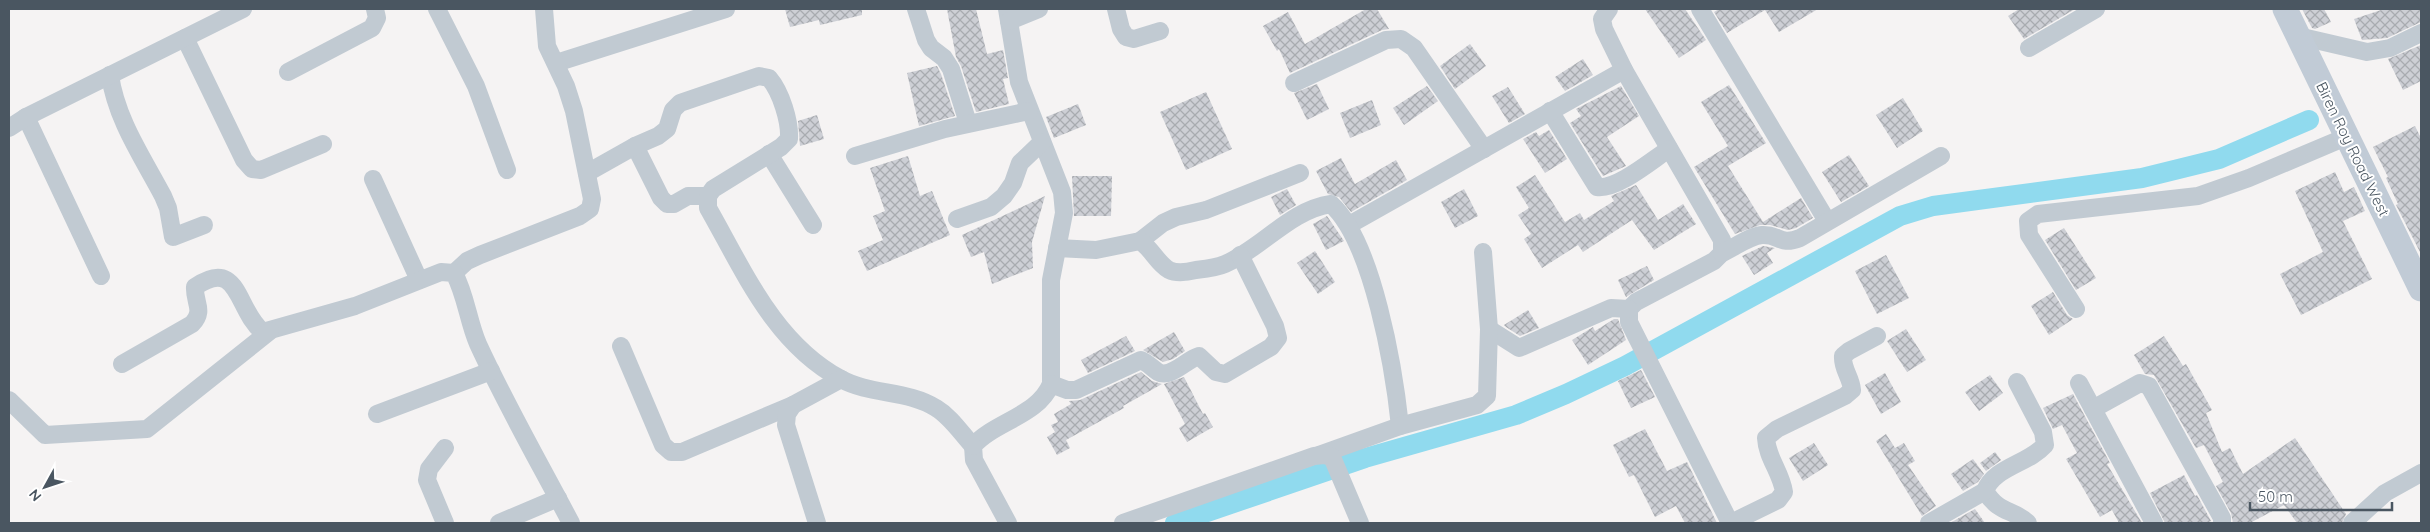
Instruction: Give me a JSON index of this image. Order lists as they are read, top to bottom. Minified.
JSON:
{"streets":{"main road":["Biren Roy Road West"]},"scale_bar":"50 m","north":"bottom left"}
